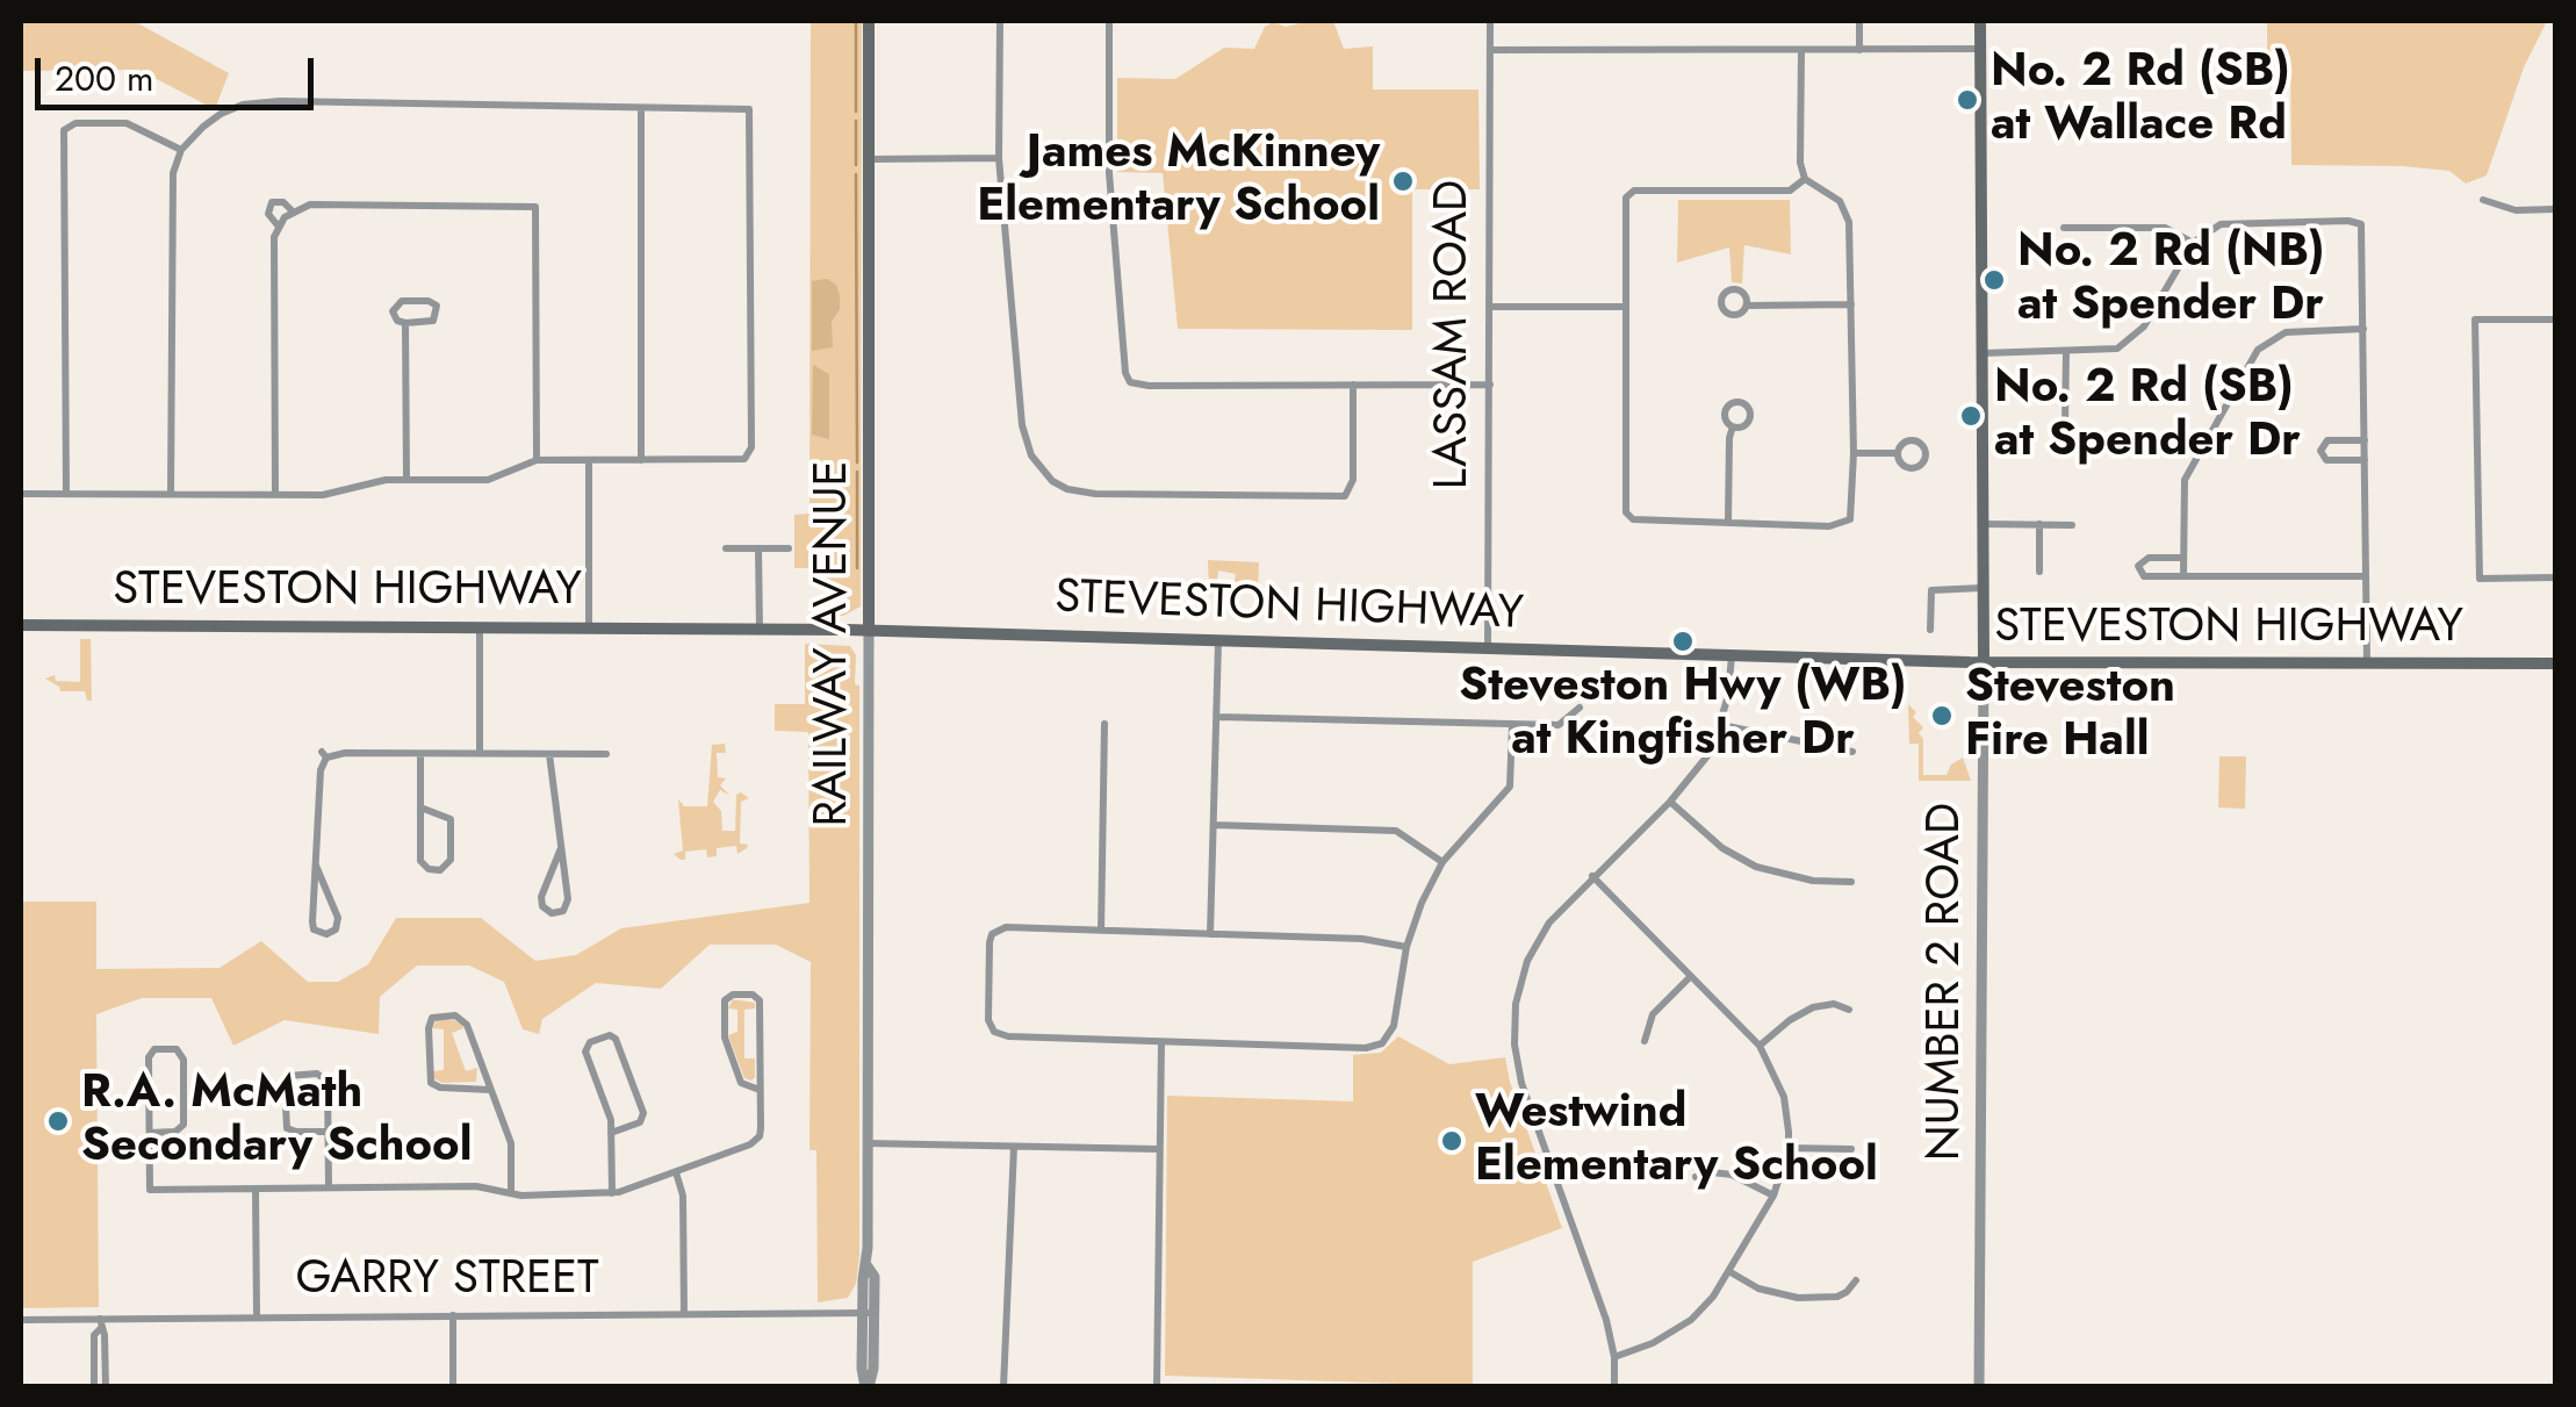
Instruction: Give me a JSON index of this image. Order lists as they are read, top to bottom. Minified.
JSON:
{"streets":{"main road":["STEVESTON HIGHWAY","RAILWAY AVENUE","NUMBER 2 ROAD"],"street":["LASSAM ROAD","GARRY STREET"]},"crossings":[["LASSAM ROAD","STEVESTON HIGHWAY"],["STEVESTON HIGHWAY","RAILWAY AVENUE"],["STEVESTON HIGHWAY","NUMBER 2 ROAD"],["RAILWAY AVENUE","GARRY STREET"]],"places":["No. 2 Rd (SB) at Wallace Rd","James McKinney Elementary School","No. 2 Rd (NB) at Spender Dr","No. 2 Rd (SB) at Spender Dr","Steveston Hwy (WB) at Kingfisher Dr","Steveston Fire Hall","R.A. McMath Secondary School","Westwind Elementary School"],"scale_bar":"200 m"}
